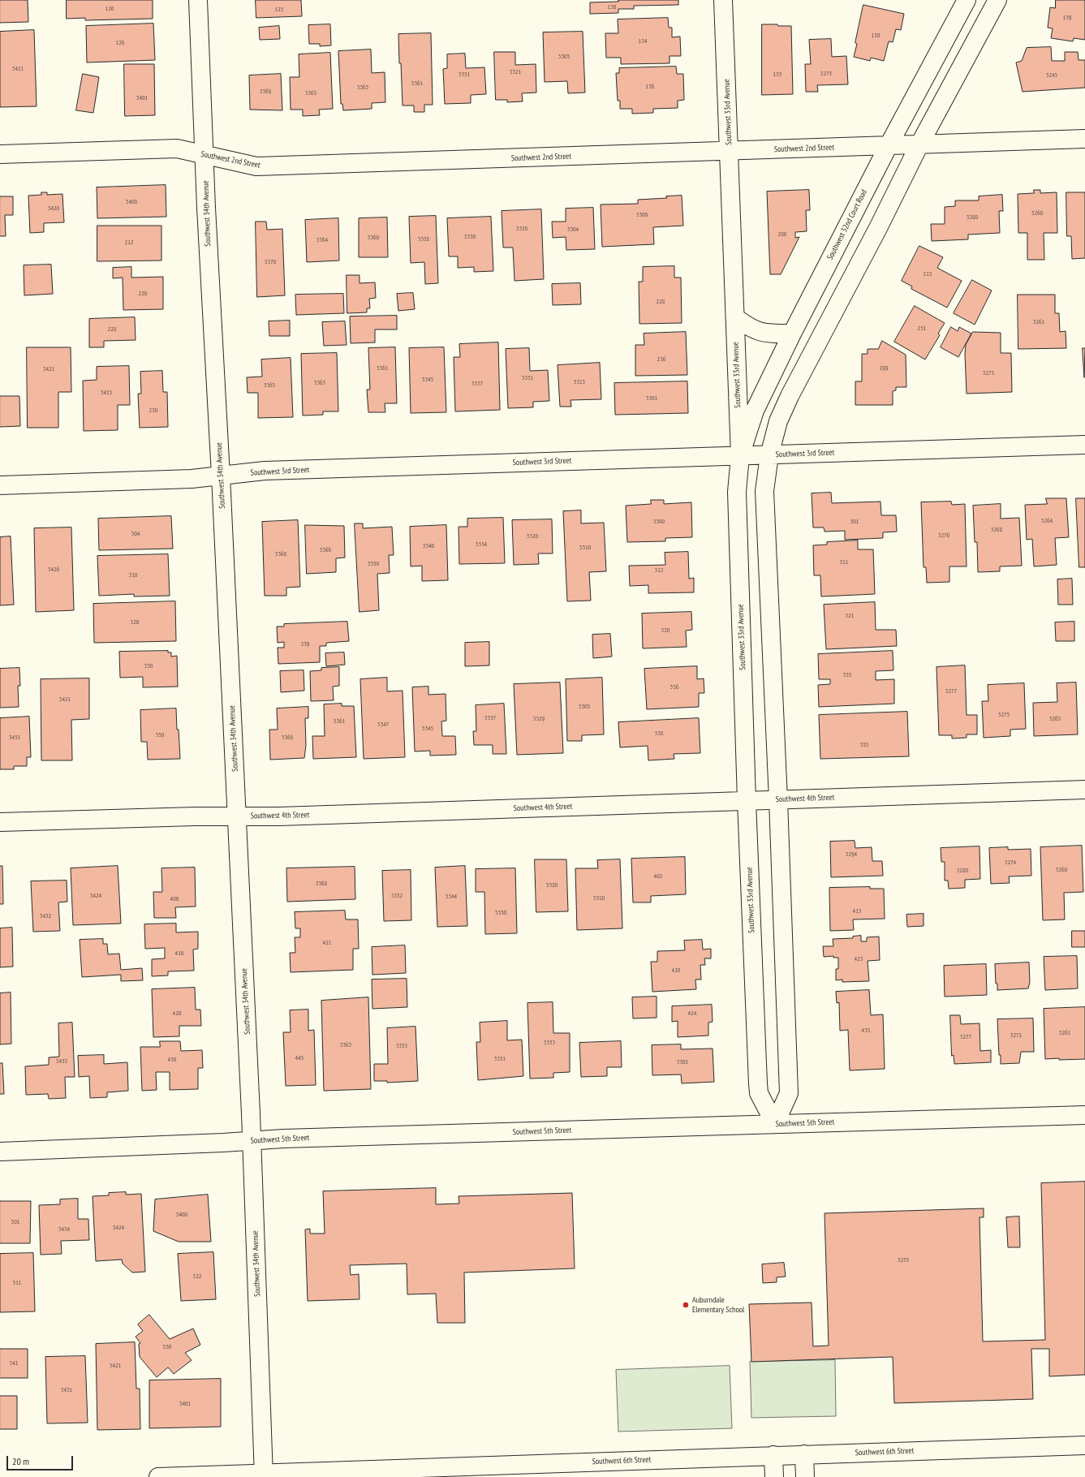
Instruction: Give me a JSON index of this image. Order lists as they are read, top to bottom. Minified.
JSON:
{"streets":{"street":["Southwest 33rd Avenue","Southwest 2nd Street","Southwest 34th Avenue","Southwest 32nd Court Road","Southwest 3rd Street","Southwest 4th Street","Southwest 5th Street","Southwest 6th Street"]},"crossings":[["Southwest 33rd Avenue","Southwest 2nd Street"],["Southwest 33rd Avenue","Southwest 32nd Court Road"],["Southwest 33rd Avenue","Southwest 3rd Street"],["Southwest 33rd Avenue","Southwest 4th Street"],["Southwest 33rd Avenue","Southwest 5th Street"],["Southwest 2nd Street","Southwest 34th Avenue"],["Southwest 2nd Street","Southwest 32nd Court Road"],["Southwest 34th Avenue","Southwest 3rd Street"],["Southwest 34th Avenue","Southwest 4th Street"],["Southwest 34th Avenue","Southwest 5th Street"],["Southwest 34th Avenue","Southwest 6th Street"],["Southwest 32nd Court Road","Southwest 3rd Street"]],"places":["Auburndale Elementary School"],"house_numbers":["130","120","125","139","150","134","126","3305","3421","3321","3275","3351","155","3245","3361","136","3363","3369","3365","3401","3400","3420","3260","3300","3280","3320","3304","200","3330","3360","3358","3364","212","3370","215","220","228","3261","251","228","236","3361","299","3421","3275","3331","3345","3315","3363","3337","3365","3415","3301","250","3264","3300","301","3268","304","3276","3320","3334","3340","3310","3366","3368","311","3350","3426","312","310","321","320","320","339","330","335","336","3277","3421","3305","3275","3337","3329","3265","3361","3347","3345","338","350","3431","3369","355","3294","3274","3260","3280","402","3368","3320","3424","3352","3344","3310","400","415","3330","3432","411","410","423","420","420","424","435","3261","3271","3277","3333","3363","3353","445","3351","430","3435","3301","3400","501","3424","3434","3255","522","511","530","541","3421","3431","3401"],"scale_bar":"20 m"}
